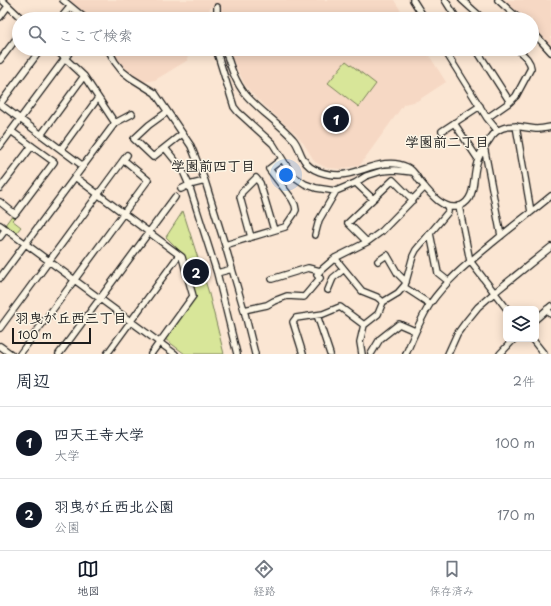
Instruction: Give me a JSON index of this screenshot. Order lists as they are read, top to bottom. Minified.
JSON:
{"districts":["学園前二丁目","学園前四丁目","羽曳が丘西三丁目"],"scale_bar":"100 m","page":{"search":"ここで検索","pins":["1","2"],"scale":"100 m","heading":["周辺","2件"],"list":[{"mark":"1","name":"四天王寺大学","note":"大学","value":"100 m"},{"mark":"2","name":"羽曳が丘西北公園","note":"公園","value":"170 m"}],"nav":["地図","経路","保存済み"]}}
